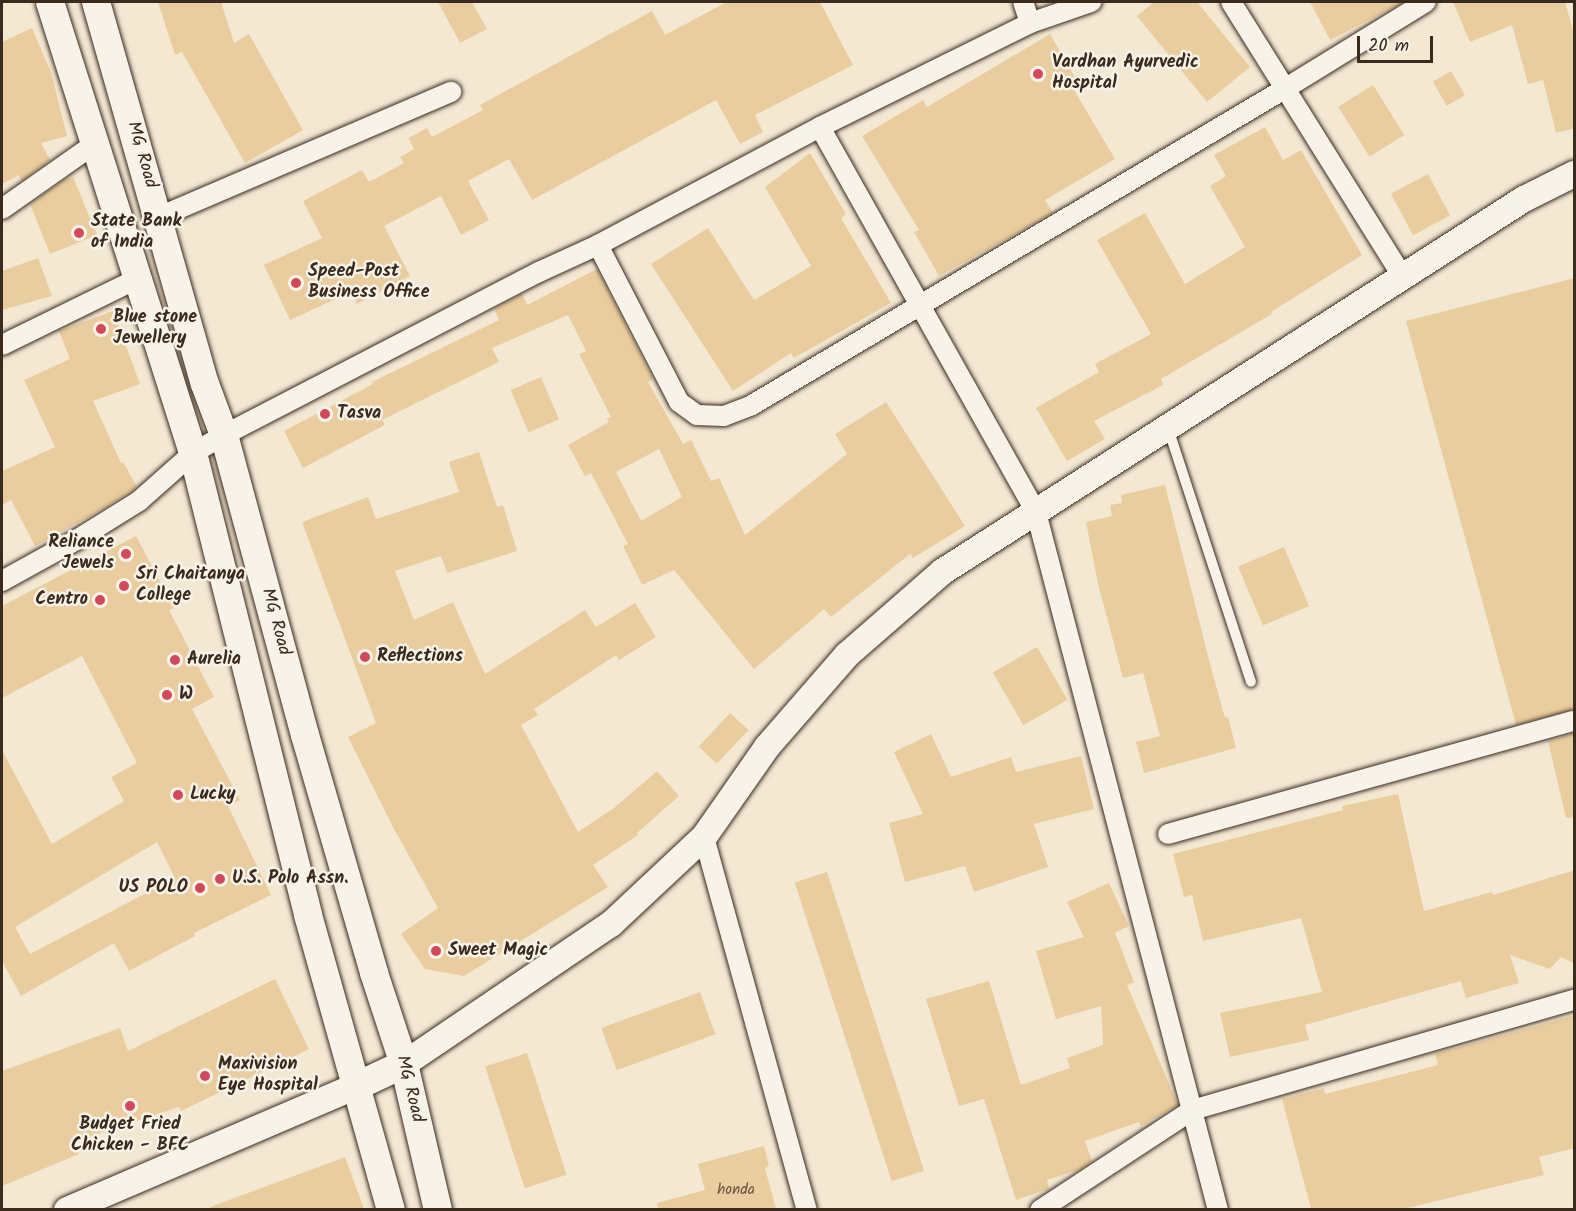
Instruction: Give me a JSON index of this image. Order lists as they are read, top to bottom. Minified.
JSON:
{"streets":{"main road":["MG Road"]},"places":["Vardhan Ayurvedic Hospital","State Bank of India","Speed-Post Business Office","Blue stone Jewellery","Tasva","Reliance Jewels","Sri Chaitanya College","Centro","Reflections","Aurelia","W","Lucky","U.S. Polo Assn.","US POLO","Sweet Magic","Maxivision Eye Hospital","Budget Fried Chicken - BFC"],"house_numbers":["honda"],"scale_bar":"20 m"}
